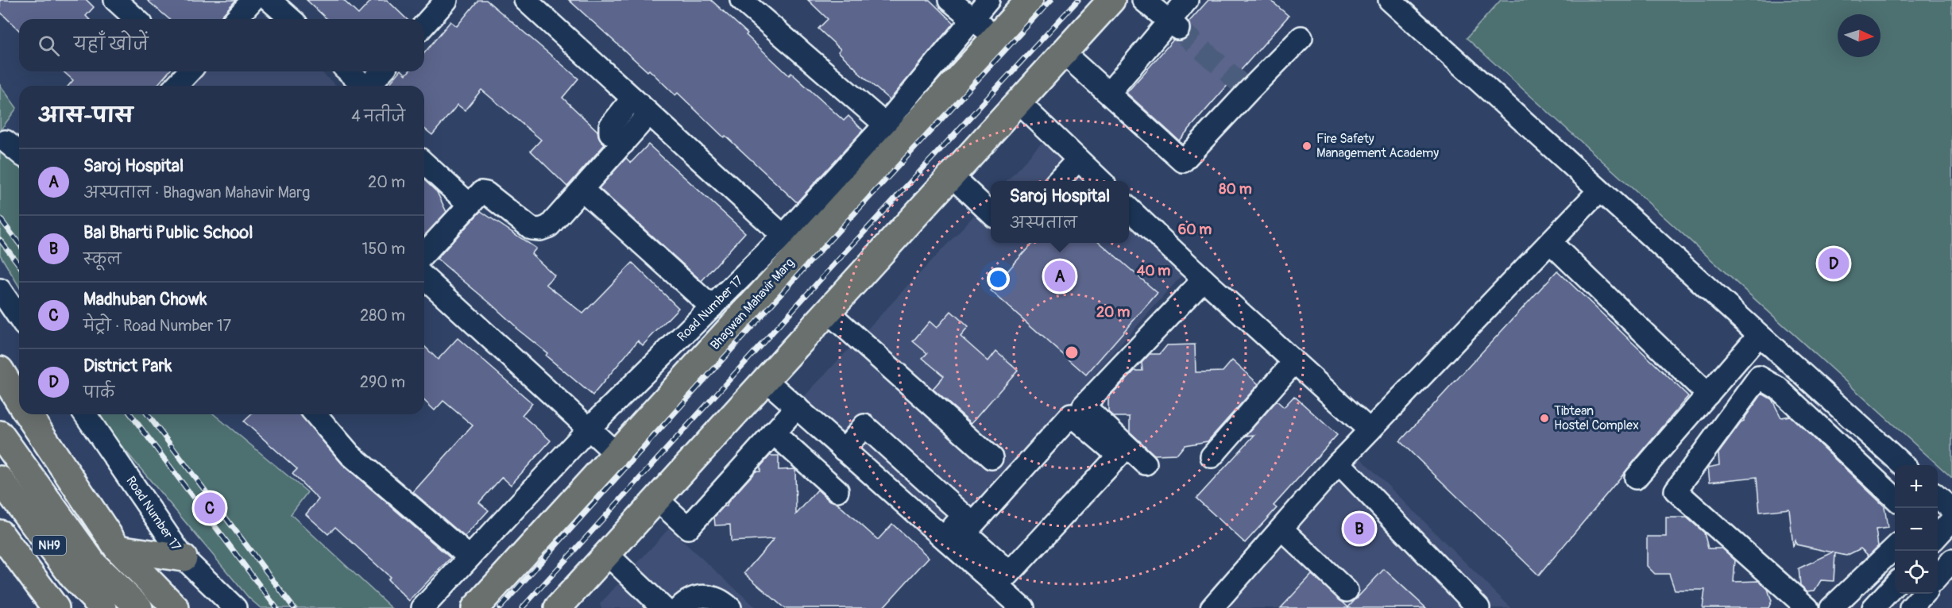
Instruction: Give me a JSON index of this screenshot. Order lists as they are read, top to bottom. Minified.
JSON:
{"streets":{"main road":["Bhagwan Mahavir Marg","NH9"],"street":["Road Number 17"]},"crossings":[["Bhagwan Mahavir Marg","Road Number 17"]],"places":["Fire Safety Management Academy","Tibtean Hostel Complex"],"north":"right","page":{"search":"यहाँ खोजें","heading":["आस-पास","4 नतीजे"],"list":[{"mark":"A","name":"Saroj Hospital","note":"अस्पताल · Bhagwan Mahavir Marg","value":"20 m"},{"mark":"B","name":"Bal Bharti Public School","note":"स्कूल","value":"150 m"},{"mark":"C","name":"Madhuban Chowk","note":"मेट्रो · Road Number 17","value":"280 m"},{"mark":"D","name":"District Park","note":"पार्क","value":"290 m"}],"popup":["Saroj Hospital","अस्पताल"],"pins":["D","A","C","B"],"map_buttons":["+","−"]},"rings":["80 m","60 m","40 m","20 m"]}
